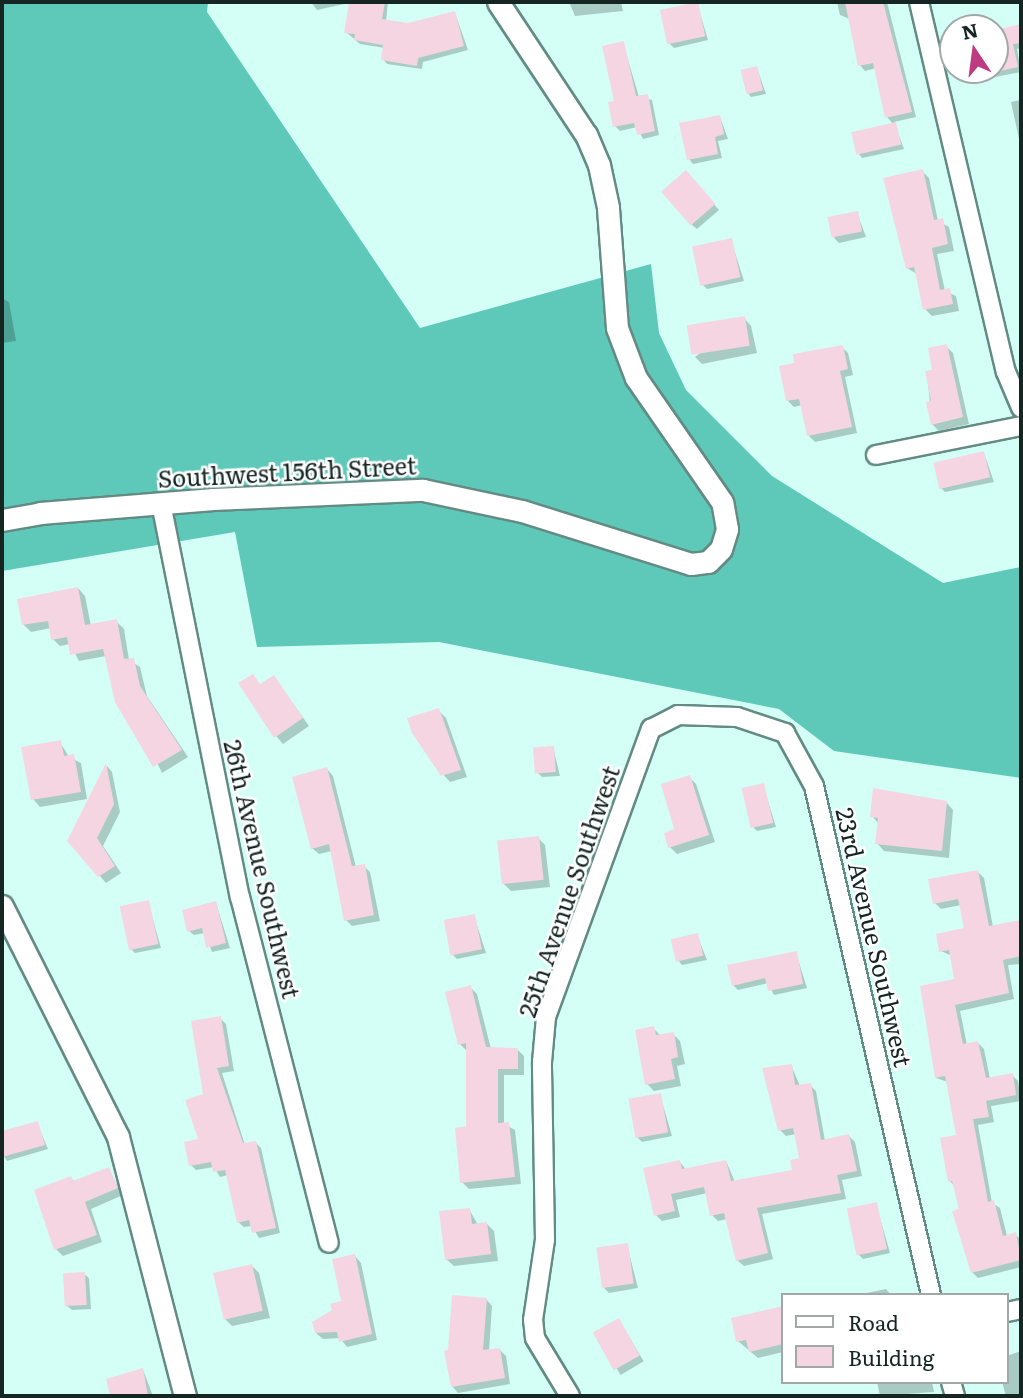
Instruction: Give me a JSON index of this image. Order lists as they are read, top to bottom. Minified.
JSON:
{"streets":{"street":["Southwest 156th Street","26th Avenue Southwest","25th Avenue Southwest","23rd Avenue Southwest"]},"crossings":[["Southwest 156th Street","26th Avenue Southwest"],["25th Avenue Southwest","23rd Avenue Southwest"]],"legend":["Road","Building"],"north":"top"}
